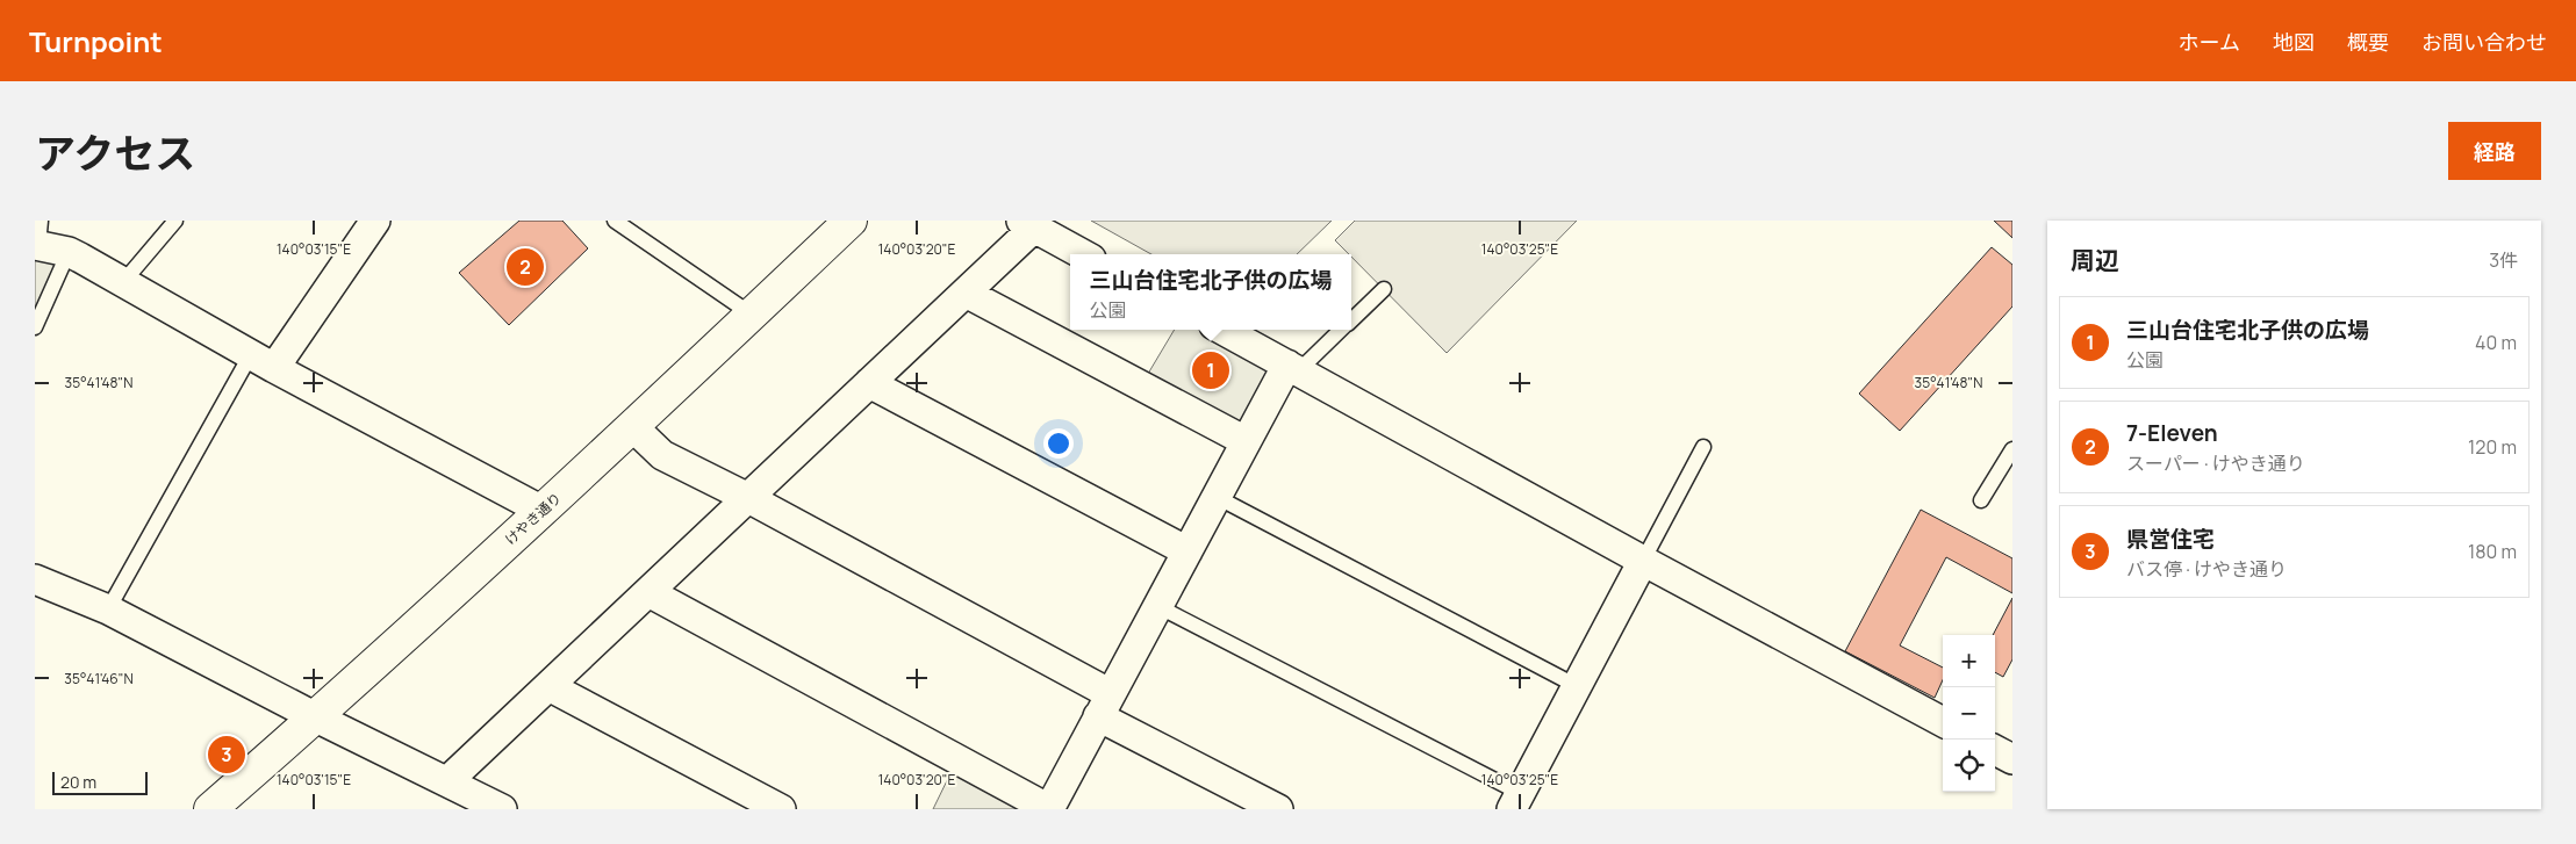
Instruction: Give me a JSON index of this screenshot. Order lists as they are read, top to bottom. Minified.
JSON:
{"streets":{"street":["けやき通り"]},"scale_bar":"20 m","page":{"header":"Turnpoint","nav":["ホーム","地図","概要","お問い合わせ"],"title":"アクセス","buttons":"経路","heading":["周辺","3件"],"pins":["2","1","3"],"popup":["三山台住宅北子供の広場","公園"],"list":[{"mark":"1","name":"三山台住宅北子供の広場","note":"公園","value":"40 m"},{"mark":"2","name":"7-Eleven","note":"スーパー · けやき通り","value":"120 m"},{"mark":"3","name":"県営住宅","note":"バス停 · けやき通り","value":"180 m"}],"map_buttons":["+","−"],"scale":"20 m"},"coordinates":["140°03'15\"E","140°03'20\"E","140°03'25\"E","35°41'48\"N","35°41'46\"N"]}
